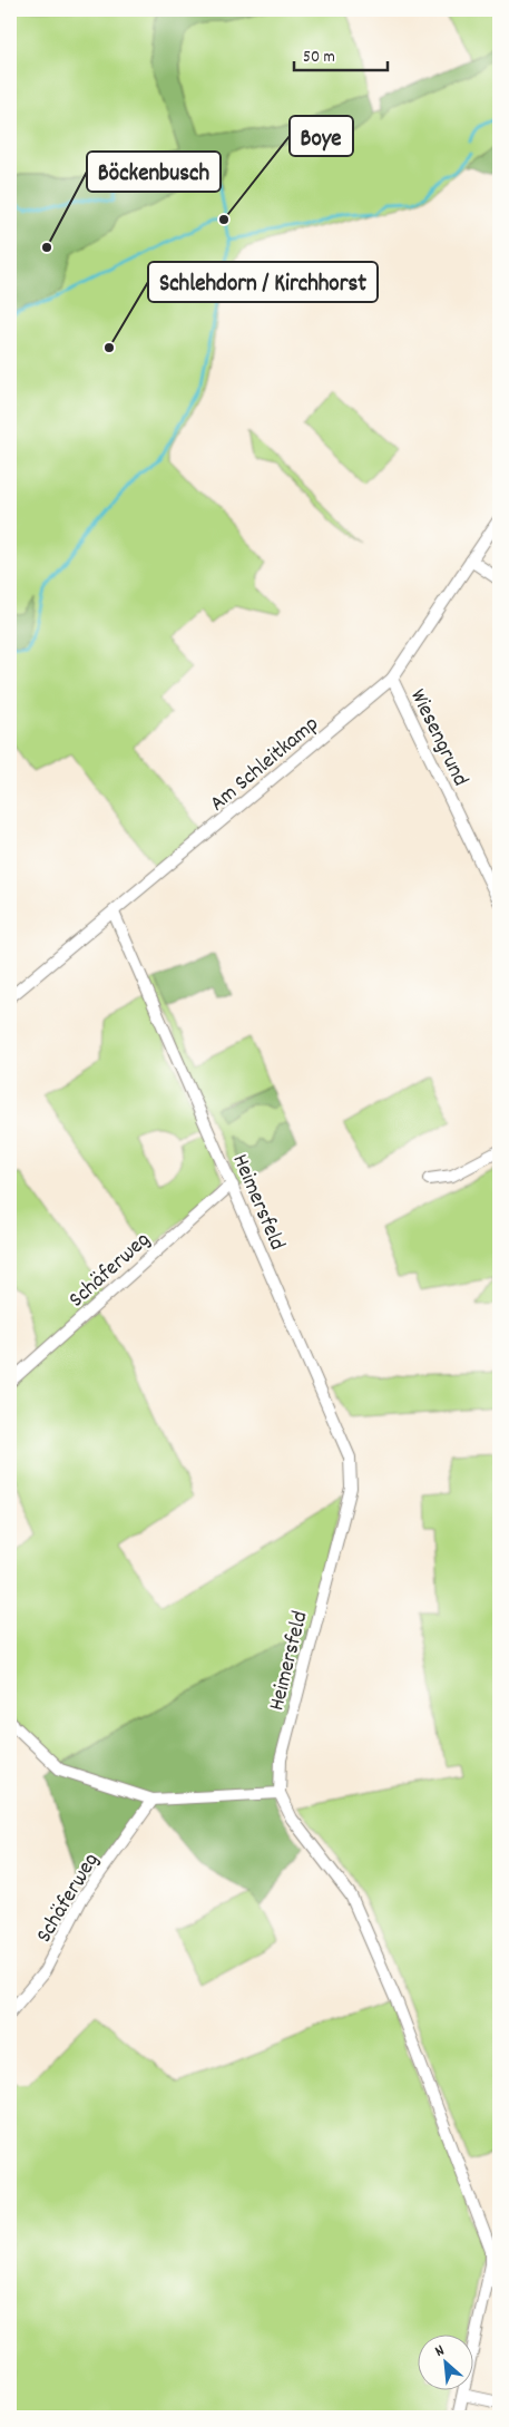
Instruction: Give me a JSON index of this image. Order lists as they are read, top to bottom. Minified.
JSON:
{"streets":{"street":["Wiesengrund","Am Schleitkamp","Heimersfeld","Schäferweg"]},"crossings":[["Wiesengrund","Am Schleitkamp"],["Am Schleitkamp","Heimersfeld"],["Heimersfeld","Schäferweg"]],"places":["Boye","Böckenbusch","Schlehdorn / Kirchhorst"],"scale_bar":"50 m","north":"top left"}
